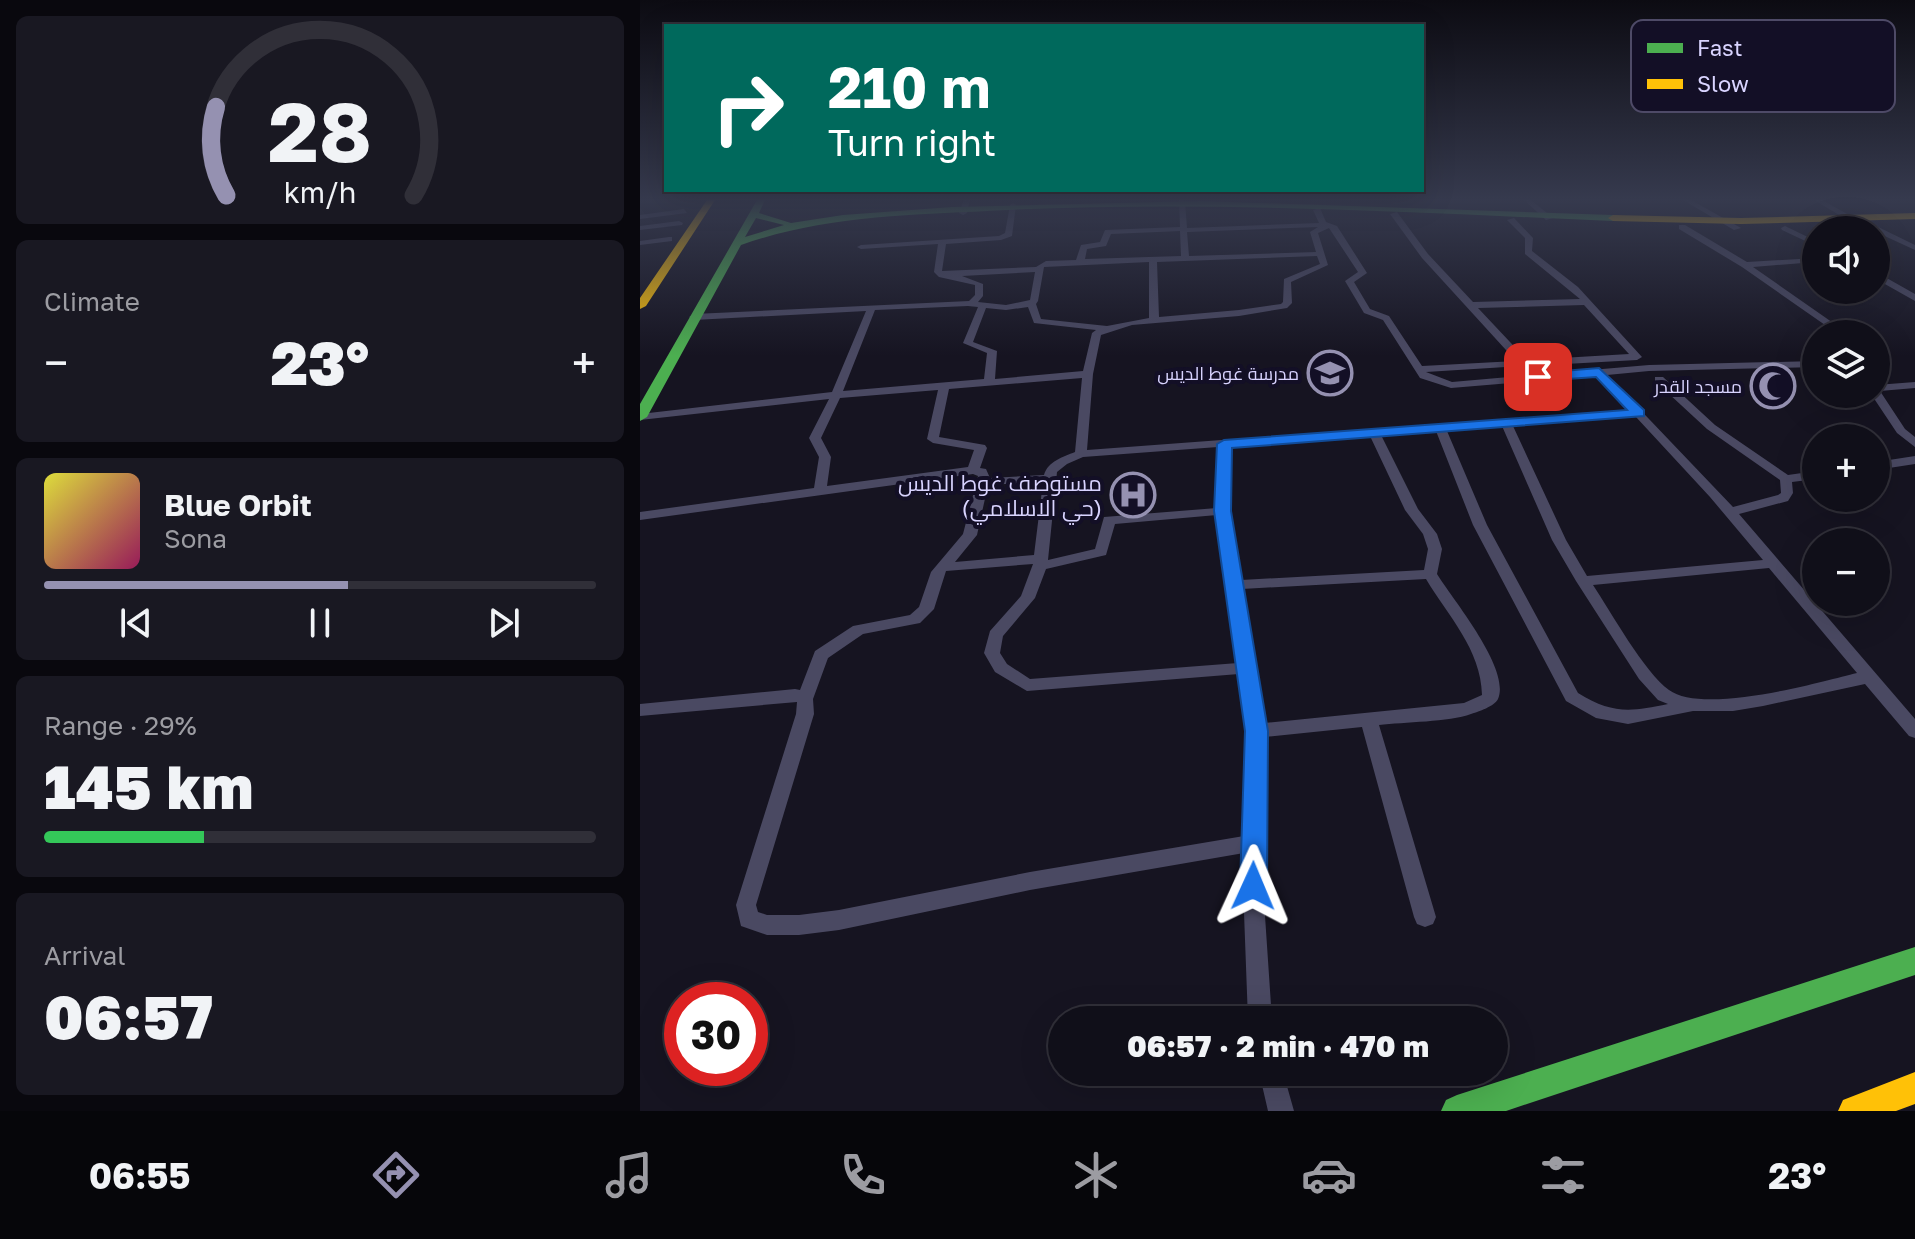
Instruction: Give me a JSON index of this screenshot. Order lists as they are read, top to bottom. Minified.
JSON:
{"places":{"school or university":["مدرسة غوط الديس"],"mosque":["مسجد القدر"],"hospital":["مستوصف غوط الديس (حي الاسلامي)"]},"legend":["Fast","Slow"],"page":{"turn":["210 m","Turn right"],"map_buttons":["+","−"],"tile":["Climate",["Range · 29%","145 km"],["Arrival","06:57"]],"heat":["−","23°","+"],"song":["Blue Orbit","Sona"],"limit":"30","trip":"06:57 · 2 min · 470 m","tabs":["06:55","23°"],"gauge":["28","km/h"]}}
